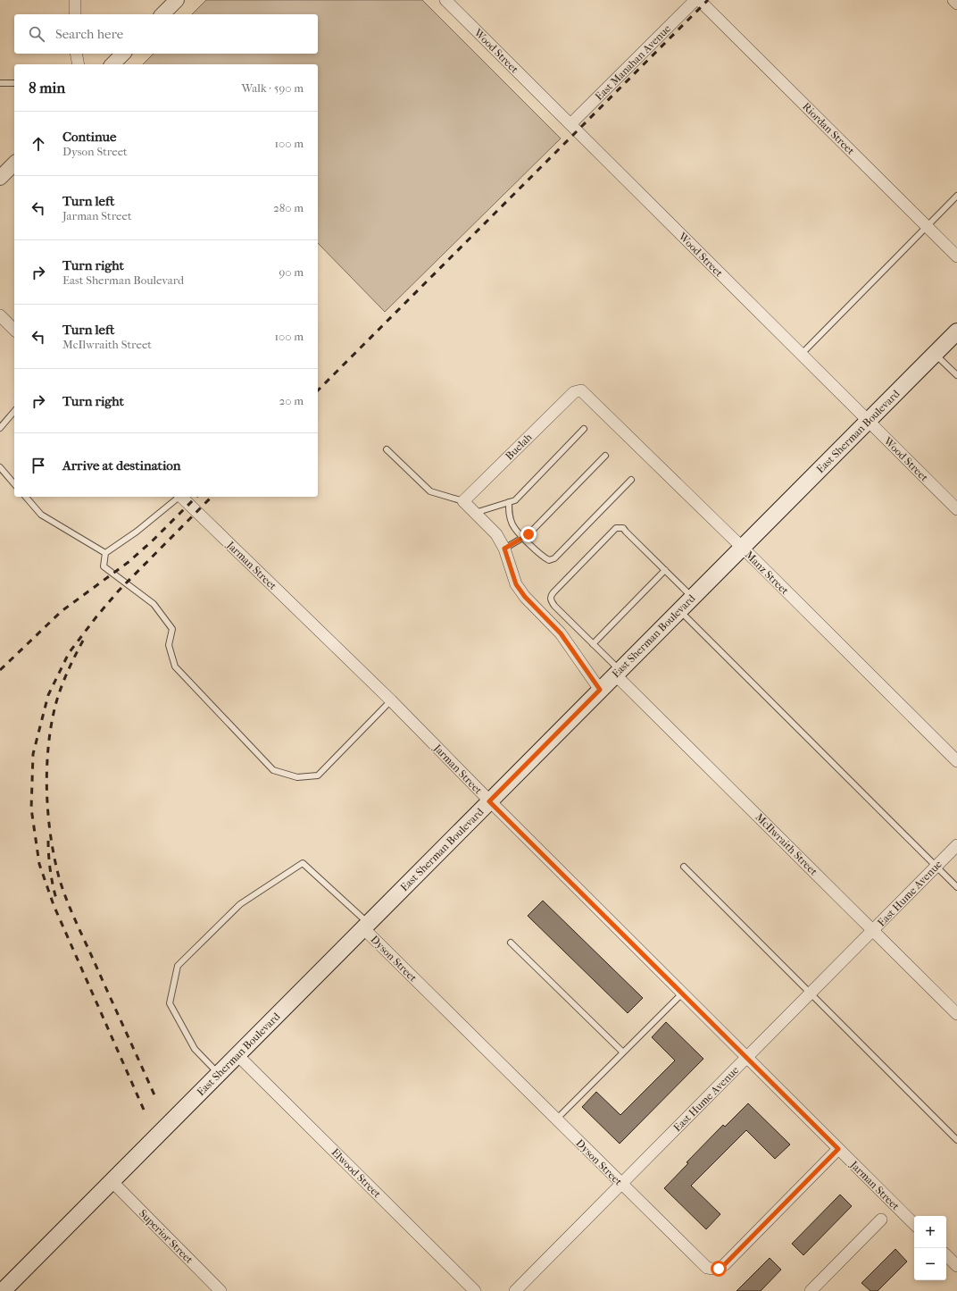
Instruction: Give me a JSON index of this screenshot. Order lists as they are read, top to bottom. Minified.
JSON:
{"streets":{"main road":["East Sherman Boulevard"],"street":["Wood Street","East Manahan Avenue","Riordan Street","Buelah","Jarman Street","Manz Street","McIlwraith Street","East Hume Avenue","Dyson Street","Elwood Street","Superior Street"]},"crossings":[["Wood Street","East Manahan Avenue"],["Wood Street","East Sherman Boulevard"],["East Sherman Boulevard","Jarman Street"],["East Sherman Boulevard","Manz Street"],["East Sherman Boulevard","McIlwraith Street"],["East Sherman Boulevard","Dyson Street"],["East Sherman Boulevard","Elwood Street"],["East Sherman Boulevard","Superior Street"],["Buelah","Manz Street"],["Jarman Street","East Hume Avenue"],["Jarman Street","Dyson Street"],["McIlwraith Street","East Hume Avenue"],["East Hume Avenue","Dyson Street"]],"page":{"search":"Search here","heading":["8 min","Walk · 590 m"],"list":[["Continue","Dyson Street","100 m"],["Turn left","Jarman Street","280 m"],["Turn right","East Sherman Boulevard","90 m"],["Turn left","McIlwraith Street","100 m"],["Turn right","20 m"],"Arrive at destination"],"map_buttons":["+","−"]}}
